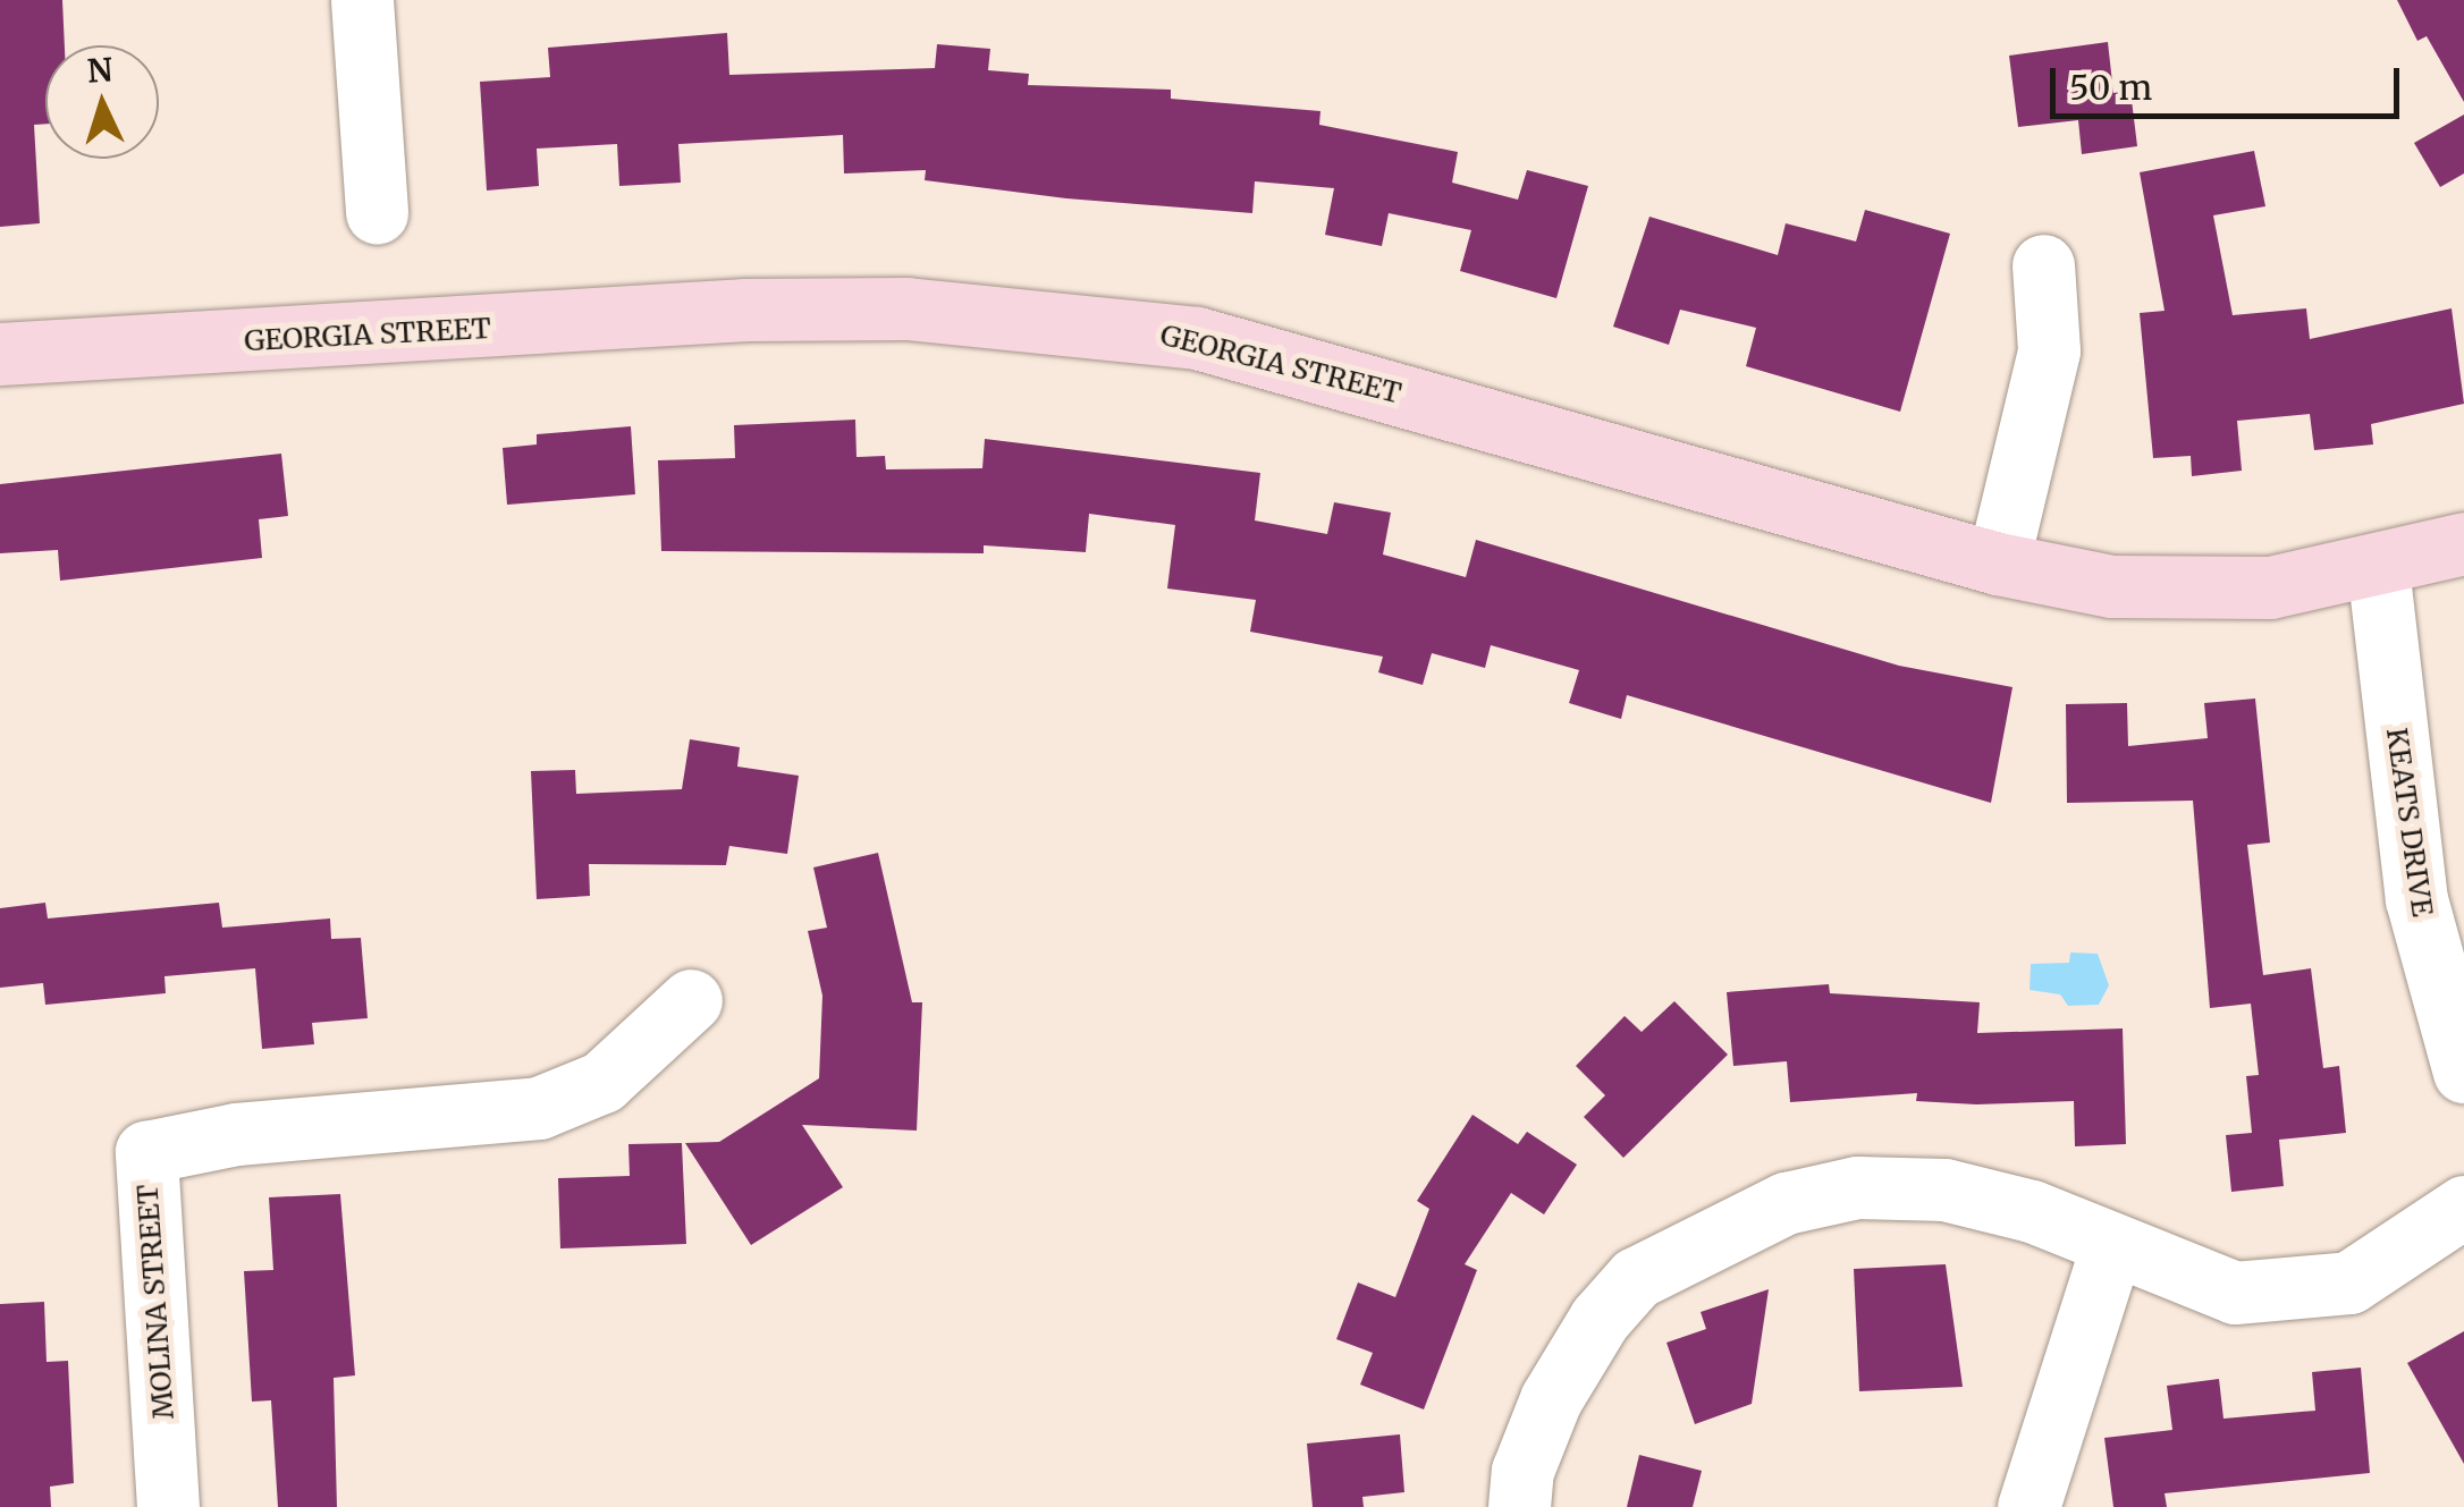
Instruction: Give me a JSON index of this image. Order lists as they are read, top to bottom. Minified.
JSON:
{"streets":{"main road":["GEORGIA STREET"],"street":["KEATS DRIVE","MOLINA STREET"]},"crossings":[["GEORGIA STREET","KEATS DRIVE"]],"scale_bar":"50 m","north":"top"}
